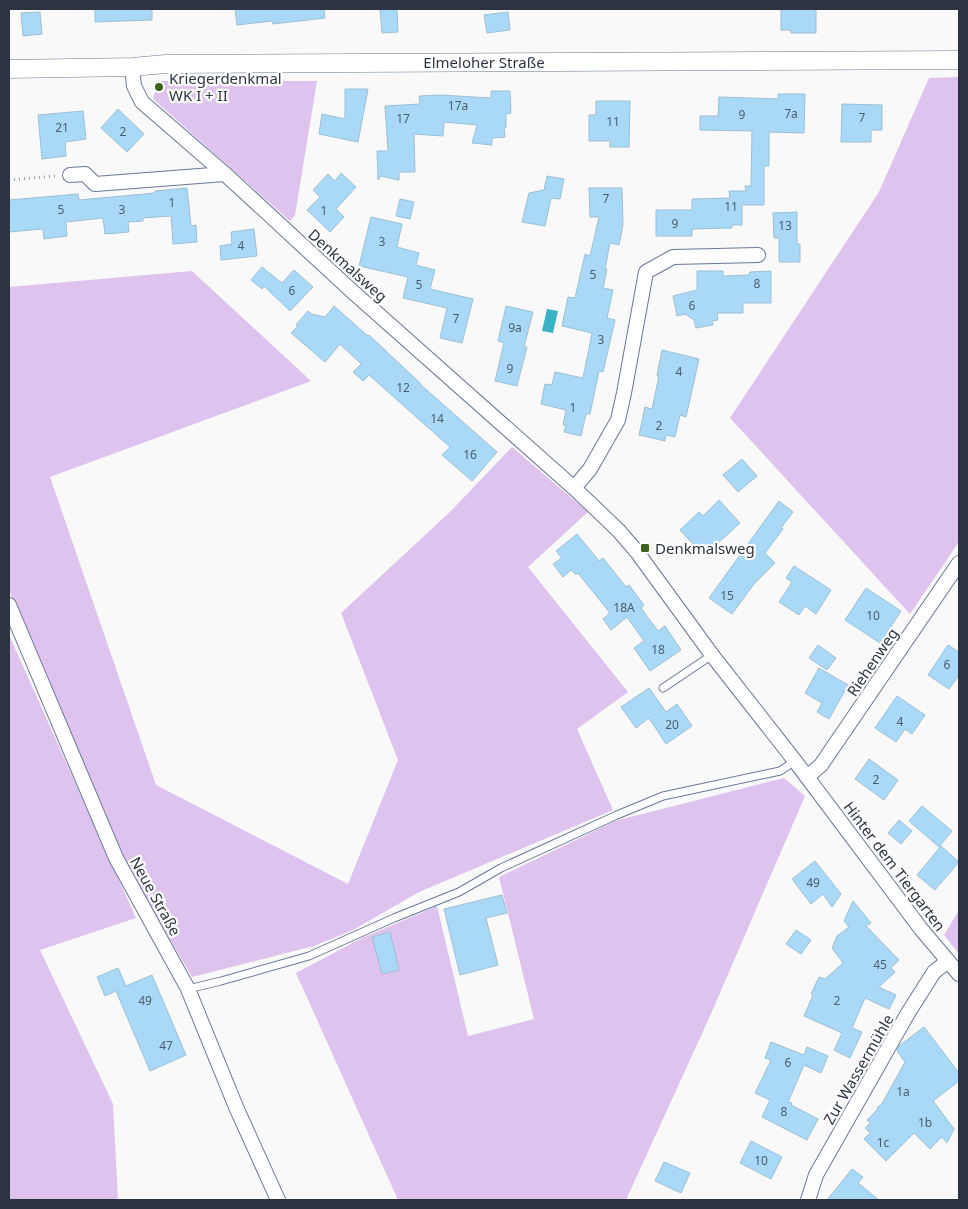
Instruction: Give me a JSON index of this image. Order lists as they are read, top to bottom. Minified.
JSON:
{"streets":{"street":["Elmeloher Straße","Denkmalsweg","Riehenweg","Hinter dem Tiergarten","Neue Straße","Zur Wassermühle"]},"crossings":[["Elmeloher Straße","Denkmalsweg"],["Denkmalsweg","Riehenweg"],["Denkmalsweg","Hinter dem Tiergarten"],["Riehenweg","Hinter dem Tiergarten"],["Hinter dem Tiergarten","Zur Wassermühle"]],"places":{"other":["Kriegerdenkmal WK I + II"],"transit":["Denkmalsweg"]},"house_numbers":["17a","7a","9","7","17","11","21","2","7","1","11","5","3","1","9","13","3","4","5","8","5","6","6","7","9a","3","9","4","12","1","14","2","16","15","18A","10","18","6","4","20","2","49","45","49","2","47","6","1a","8","1b","1c","10"]}
